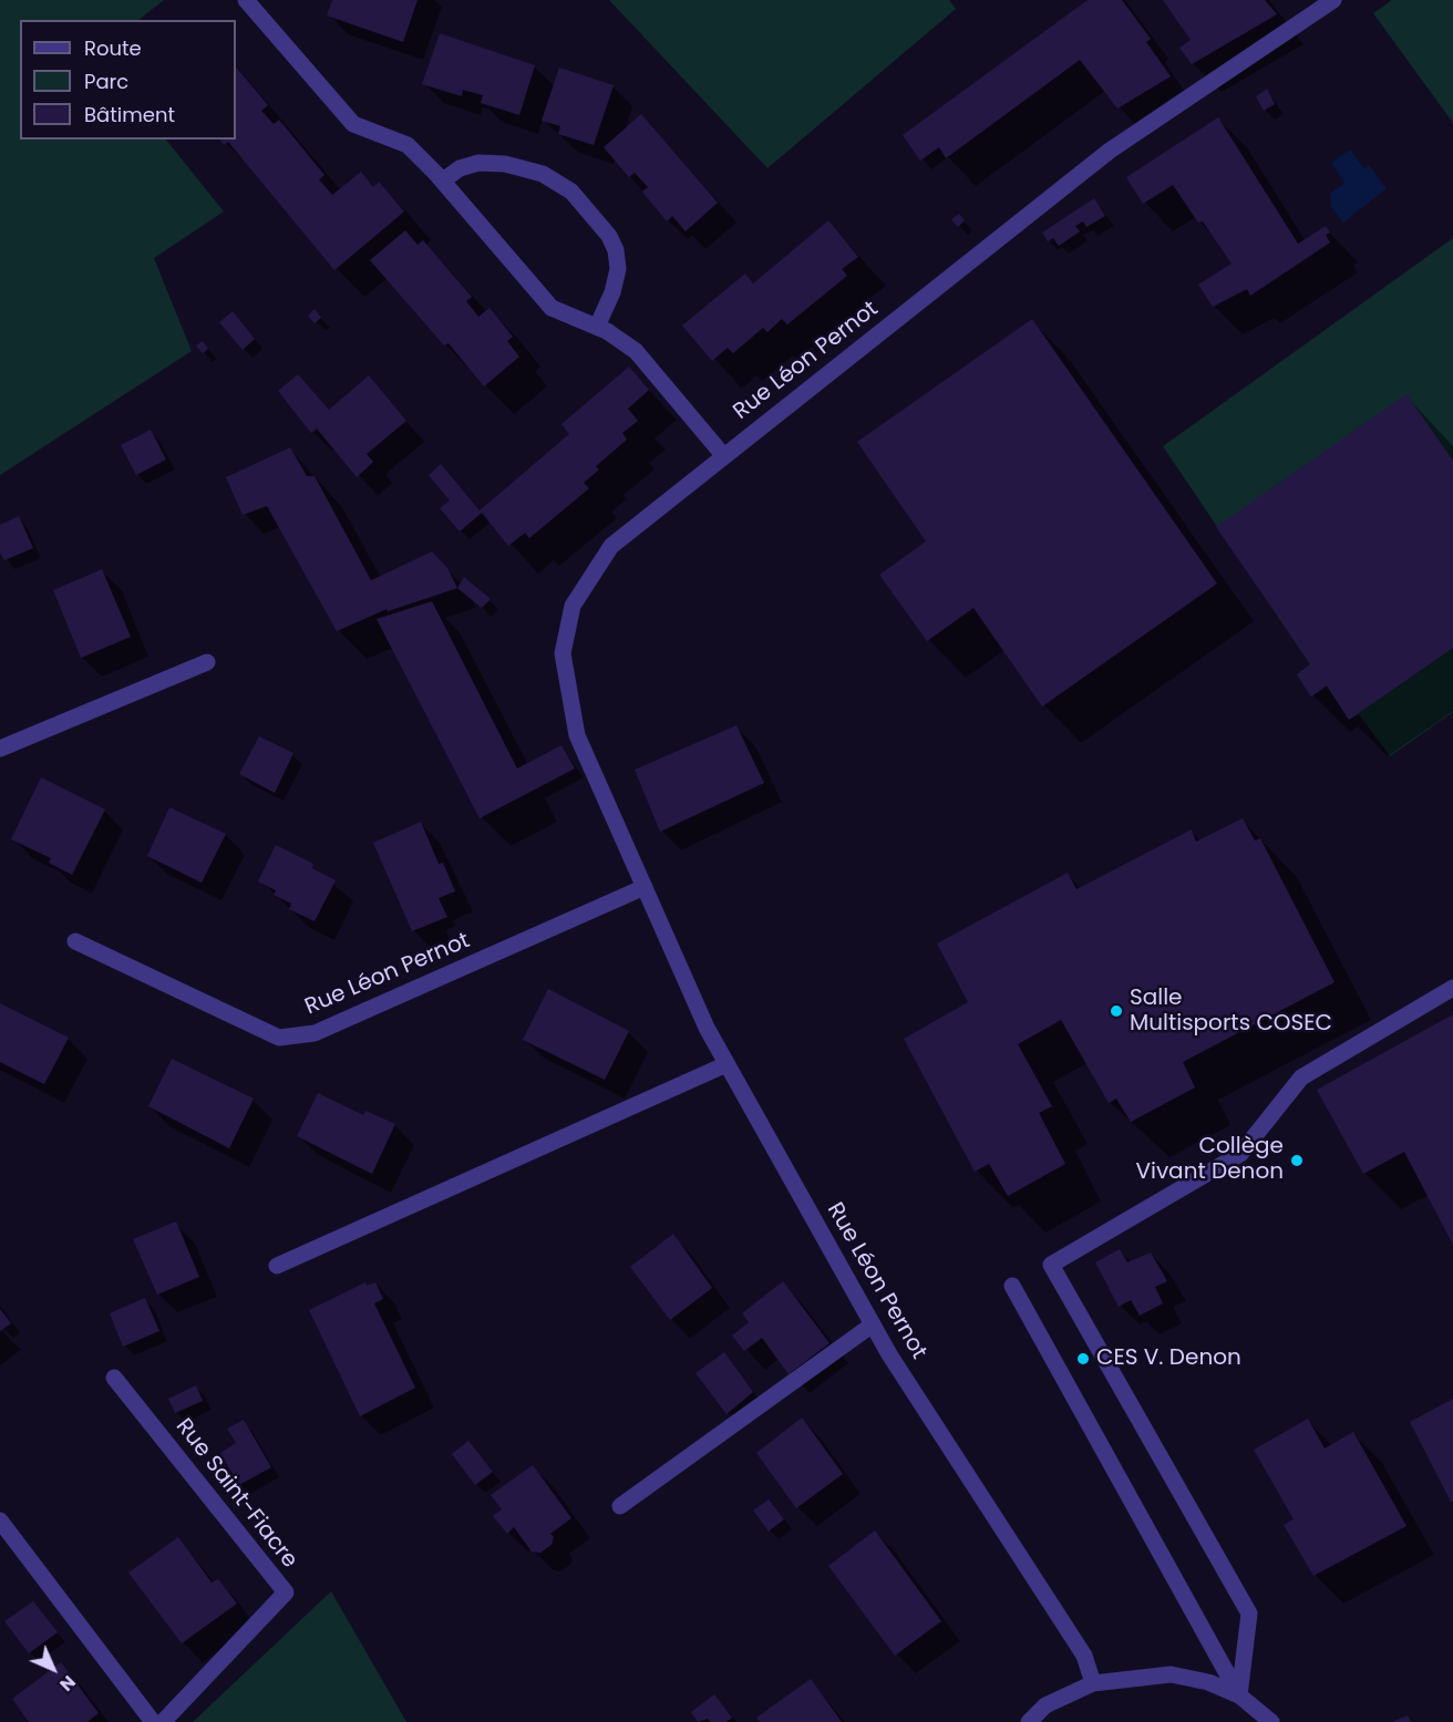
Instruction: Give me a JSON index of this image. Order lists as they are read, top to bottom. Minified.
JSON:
{"streets":{"street":["Rue Léon Pernot","Rue Saint-Fiacre"]},"places":["Salle Multisports COSEC","Collège Vivant Denon","CES V. Denon"],"legend":["Route","Parc","Bâtiment"],"north":"bottom right"}
